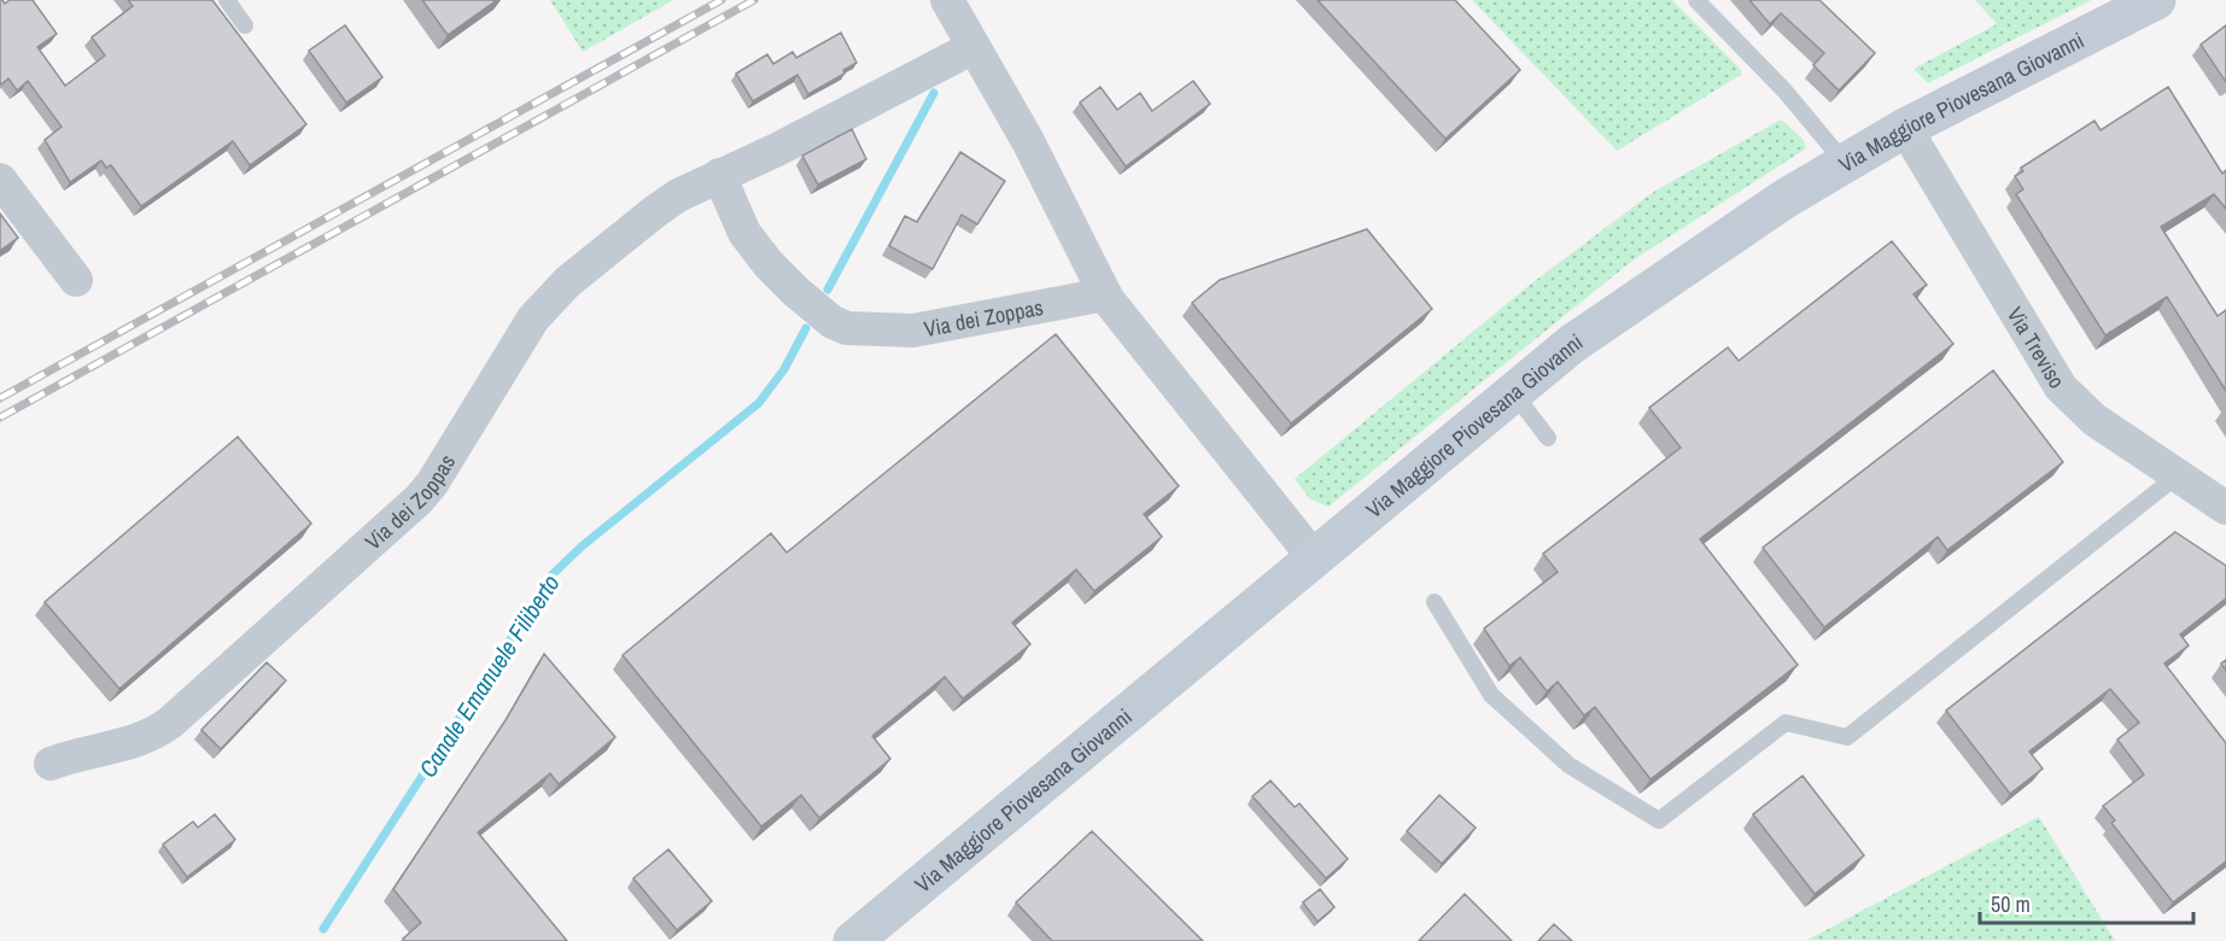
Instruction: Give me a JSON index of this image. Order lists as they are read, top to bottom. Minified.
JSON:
{"streets":{"street":["Via Maggiore Piovesana Giovanni","Via dei Zoppas","Via Treviso"]},"crossings":[["Via Maggiore Piovesana Giovanni","Via Treviso"]],"water":["Canale Emanuele Filiberto"],"scale_bar":"50 m"}
